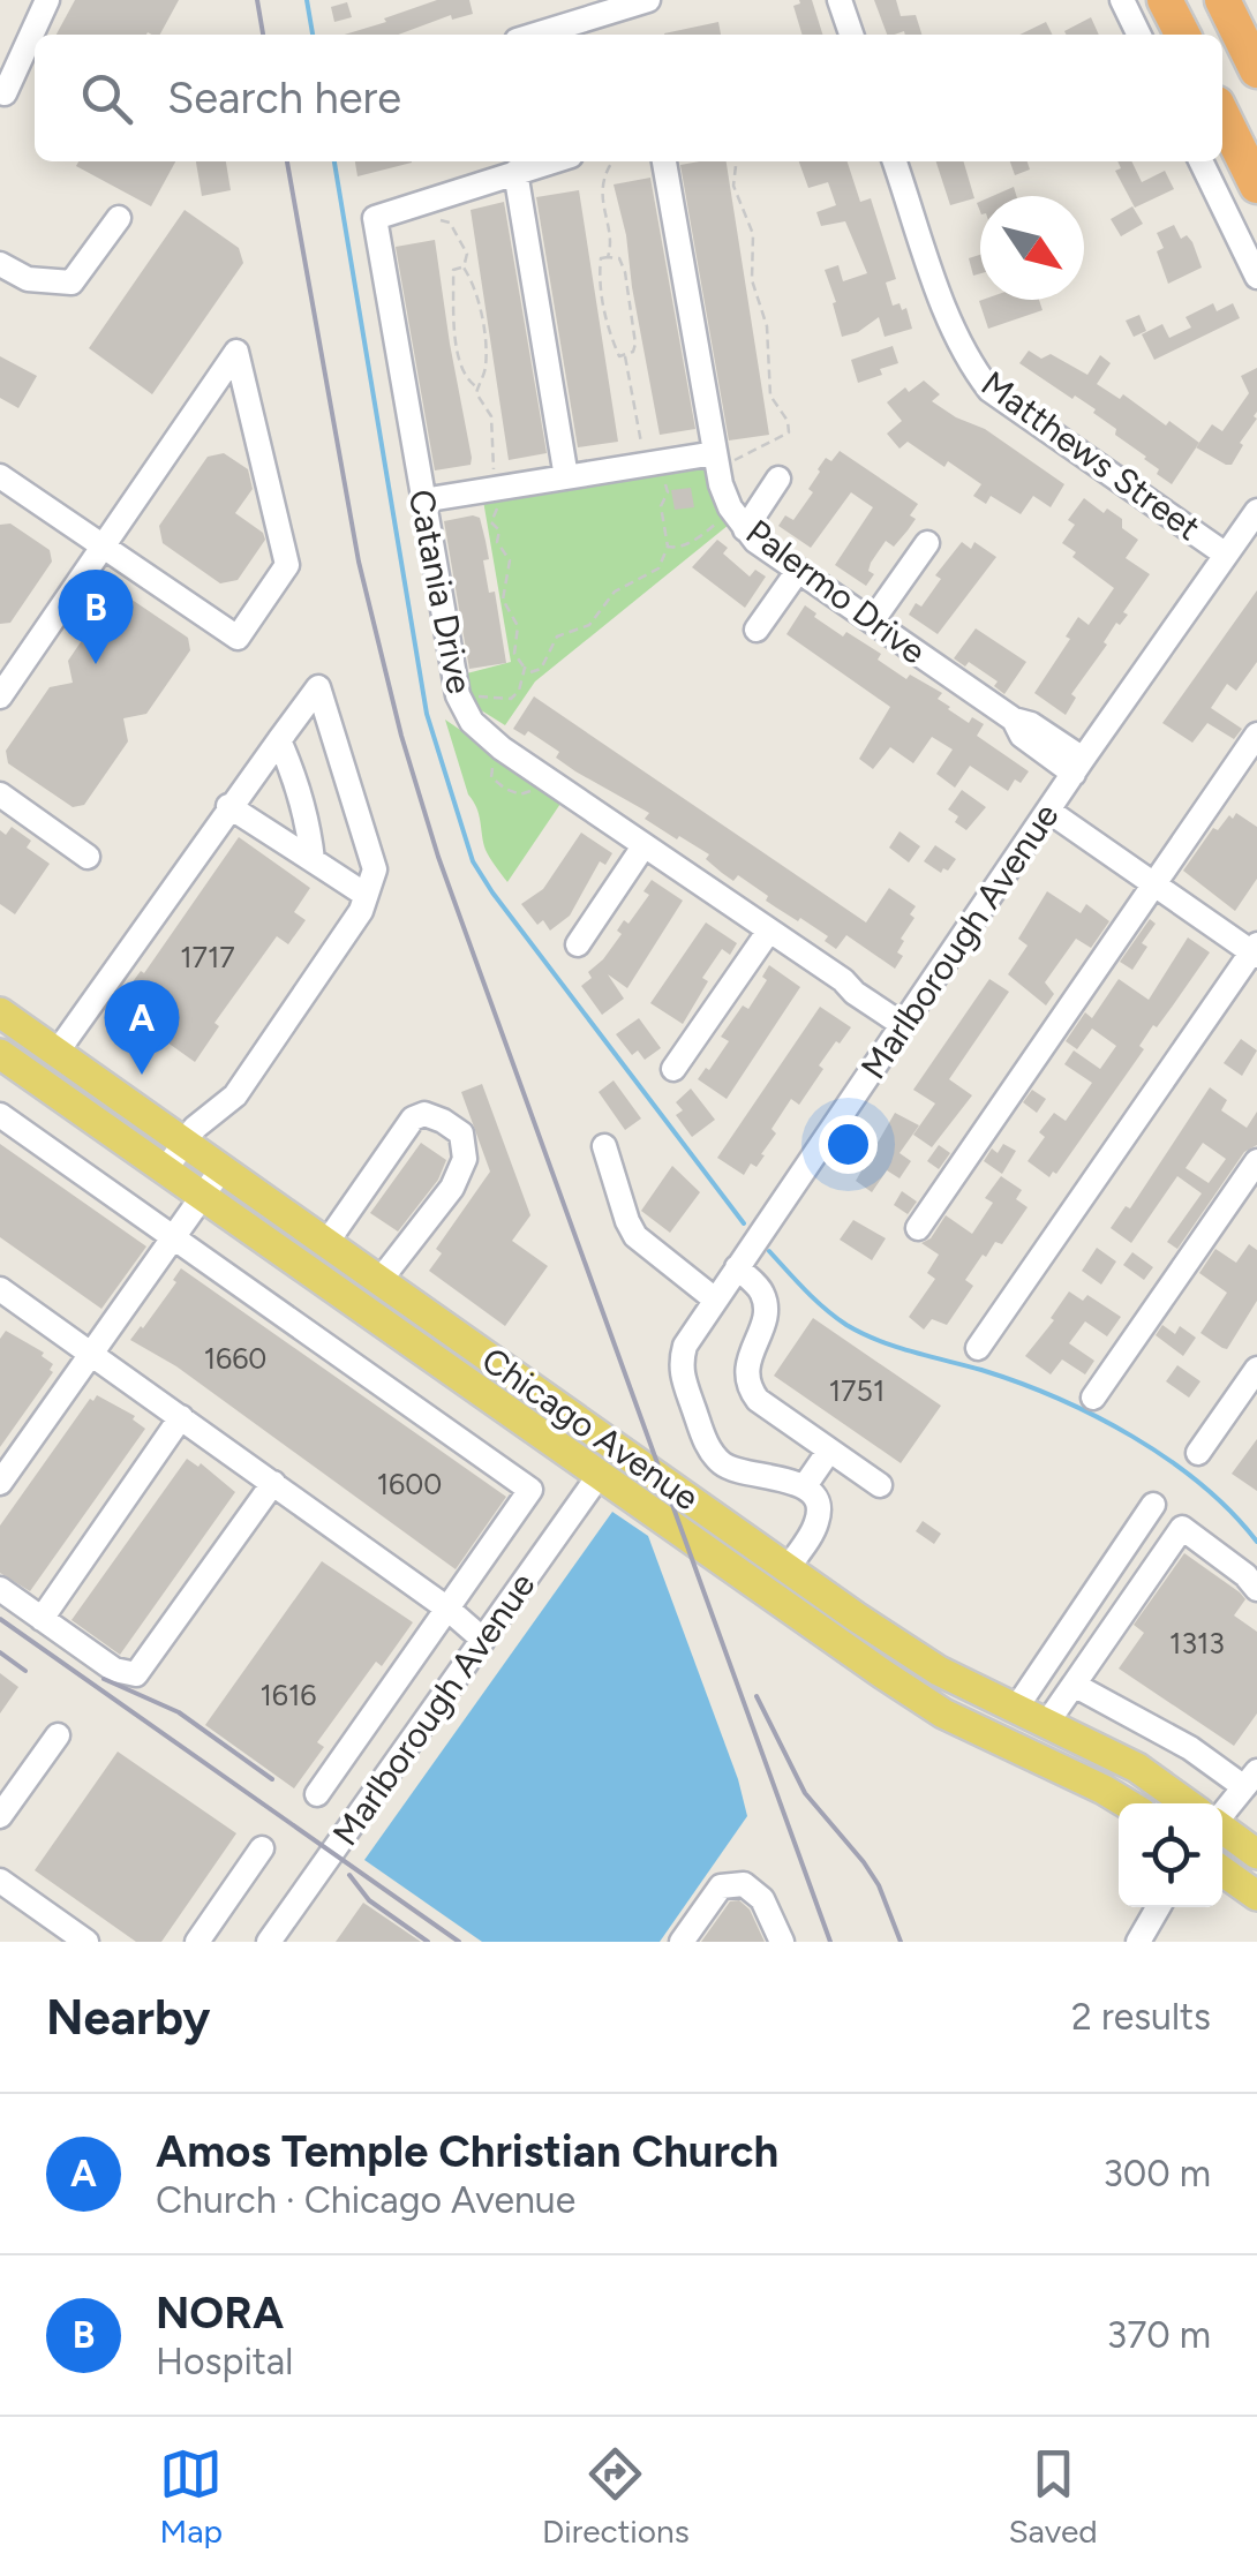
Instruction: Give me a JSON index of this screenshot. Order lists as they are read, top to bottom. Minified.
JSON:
{"streets":{"main road":["Chicago Avenue"],"street":["Matthews Street","Catania Drive","Palermo Drive","Marlborough Avenue"]},"crossings":[["Matthews Street","Marlborough Avenue"],["Catania Drive","Marlborough Avenue"],["Palermo Drive","Marlborough Avenue"],["Marlborough Avenue","Chicago Avenue"]],"house_numbers":["1717","1660","1751","1600","1313","1616"],"north":"bottom right","page":{"search":"Search here","pins":["B","A"],"heading":["Nearby","2 results"],"list":[{"mark":"A","name":"Amos Temple Christian Church","note":"Church · Chicago Avenue","value":"300 m"},{"mark":"B","name":"NORA","note":"Hospital","value":"370 m"}],"nav":["Map","Directions","Saved"]}}
